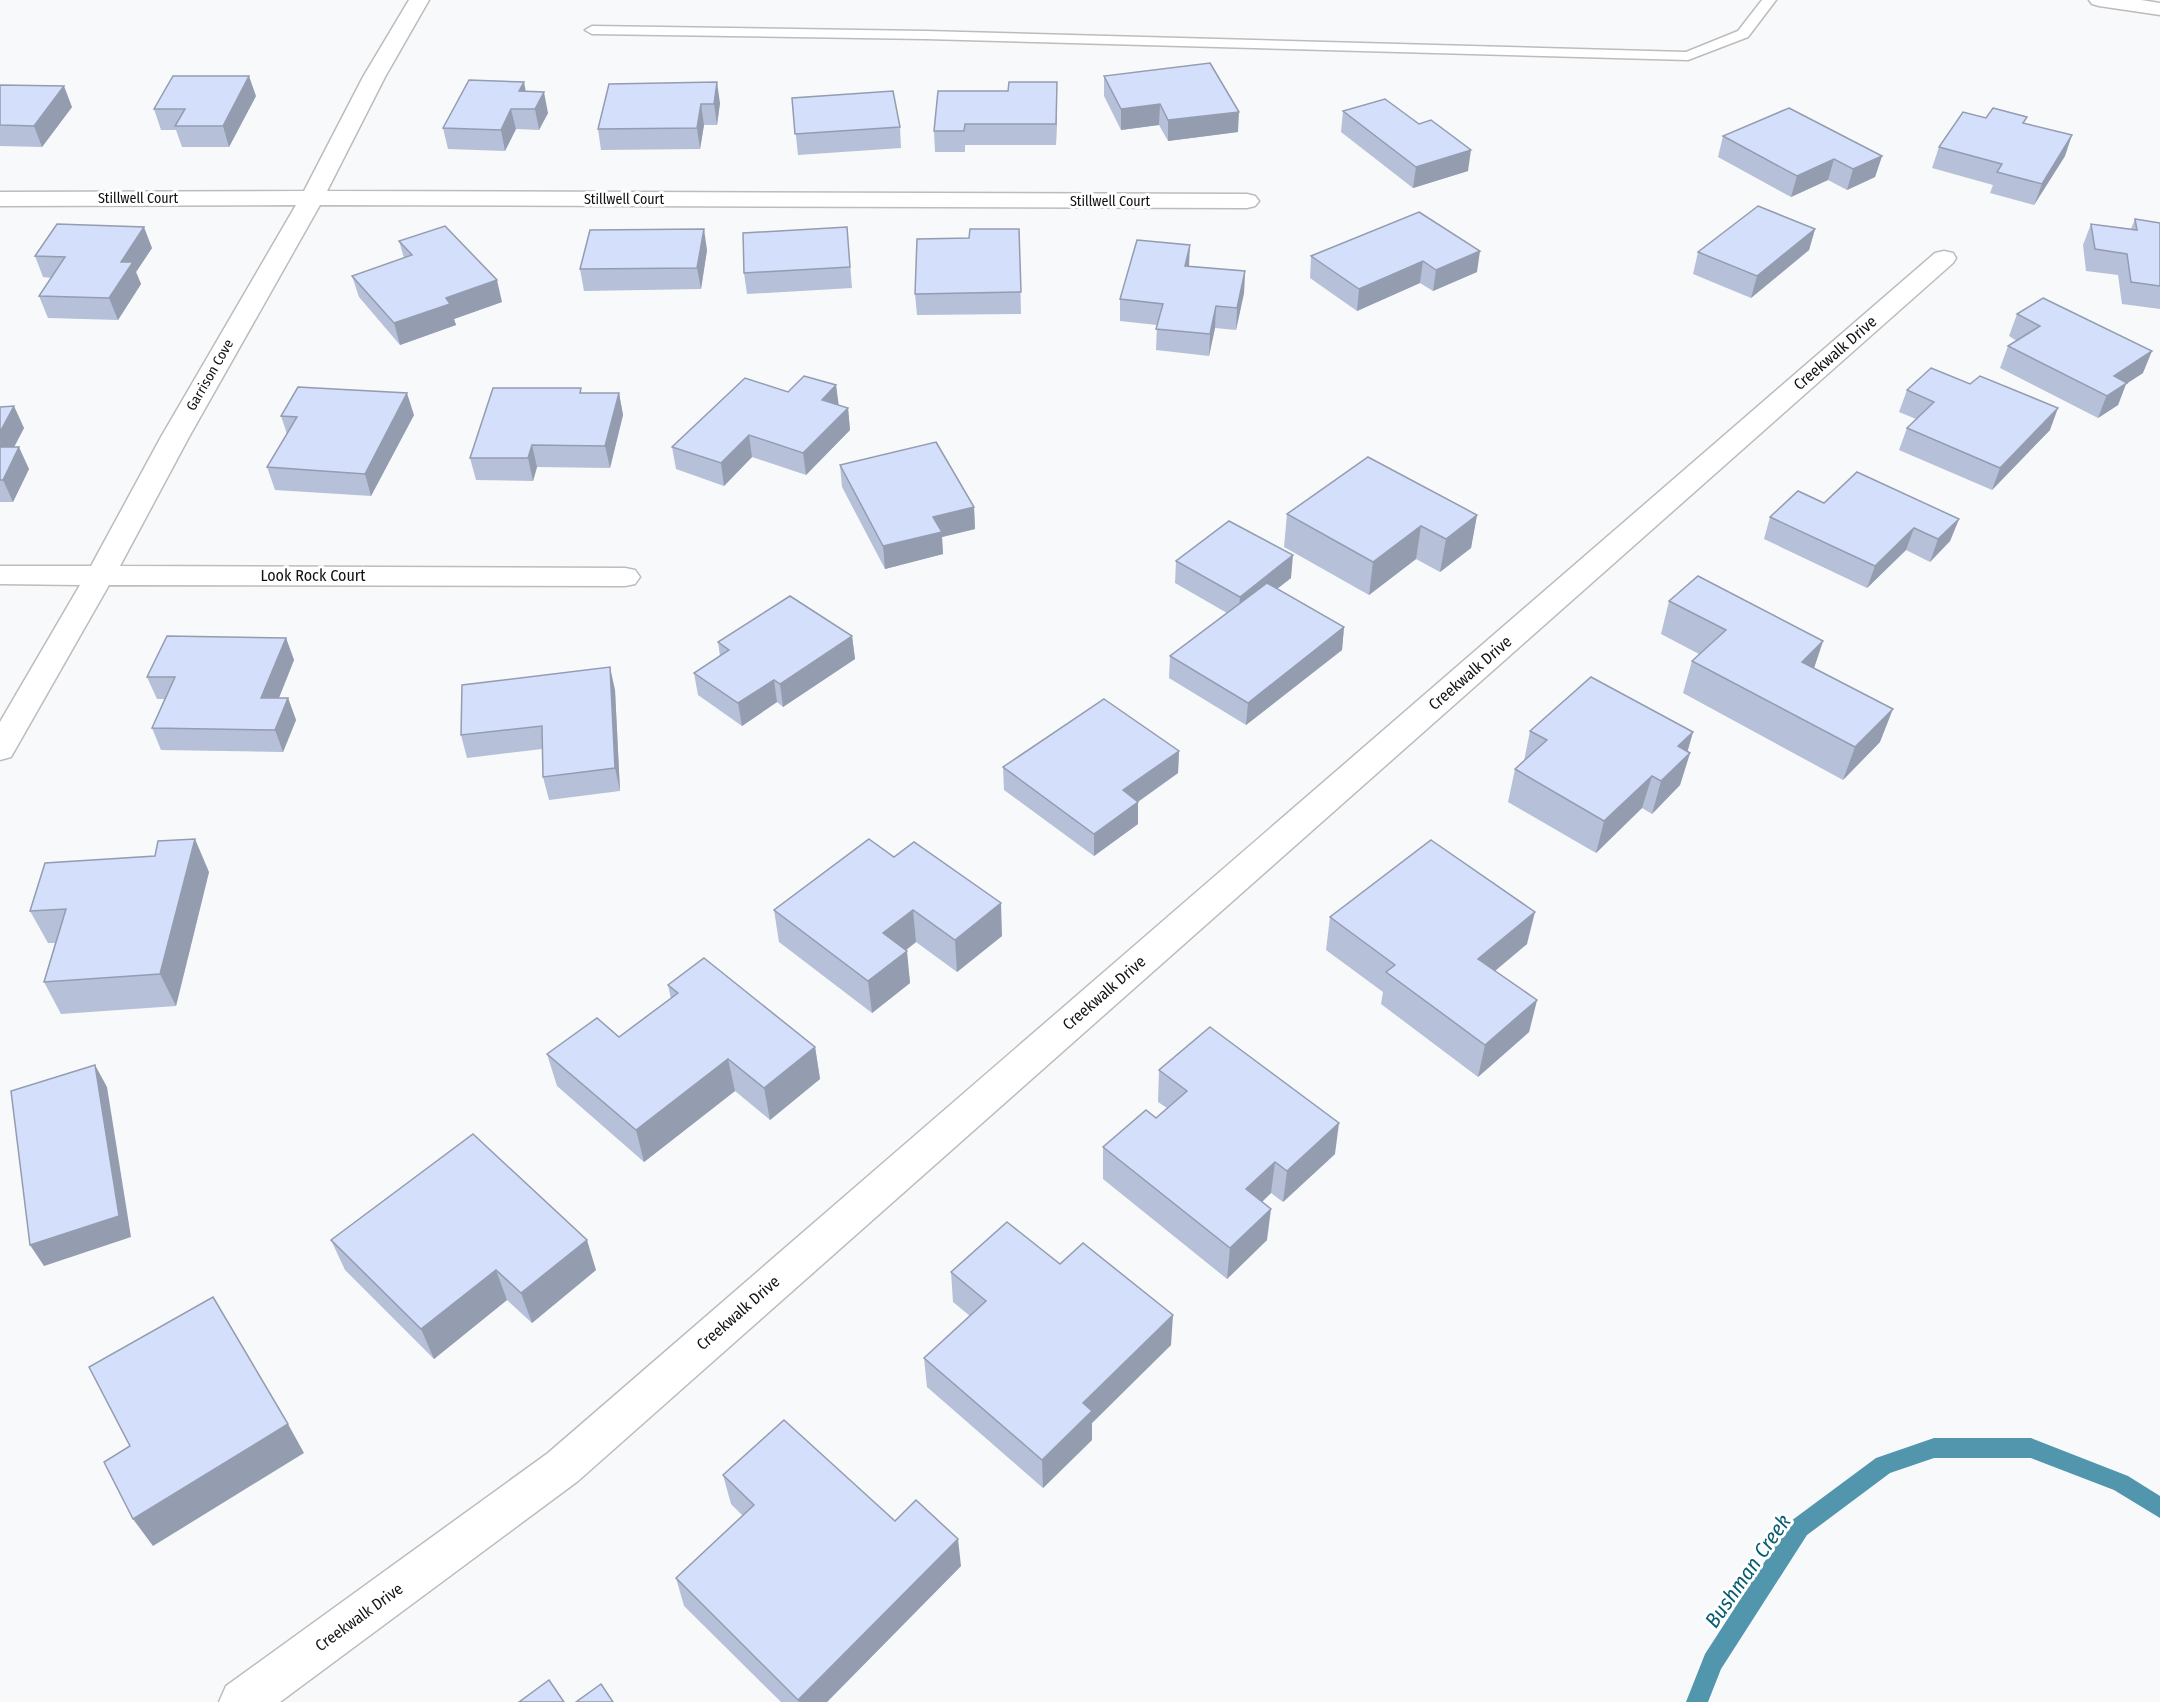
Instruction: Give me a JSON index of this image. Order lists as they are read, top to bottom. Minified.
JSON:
{"streets":{"street":["Stillwell Court","Creekwalk Drive","Garrison Cove","Look Rock Court"]},"crossings":[["Stillwell Court","Garrison Cove"],["Garrison Cove","Look Rock Court"]],"water":["Bushman Creek"]}
